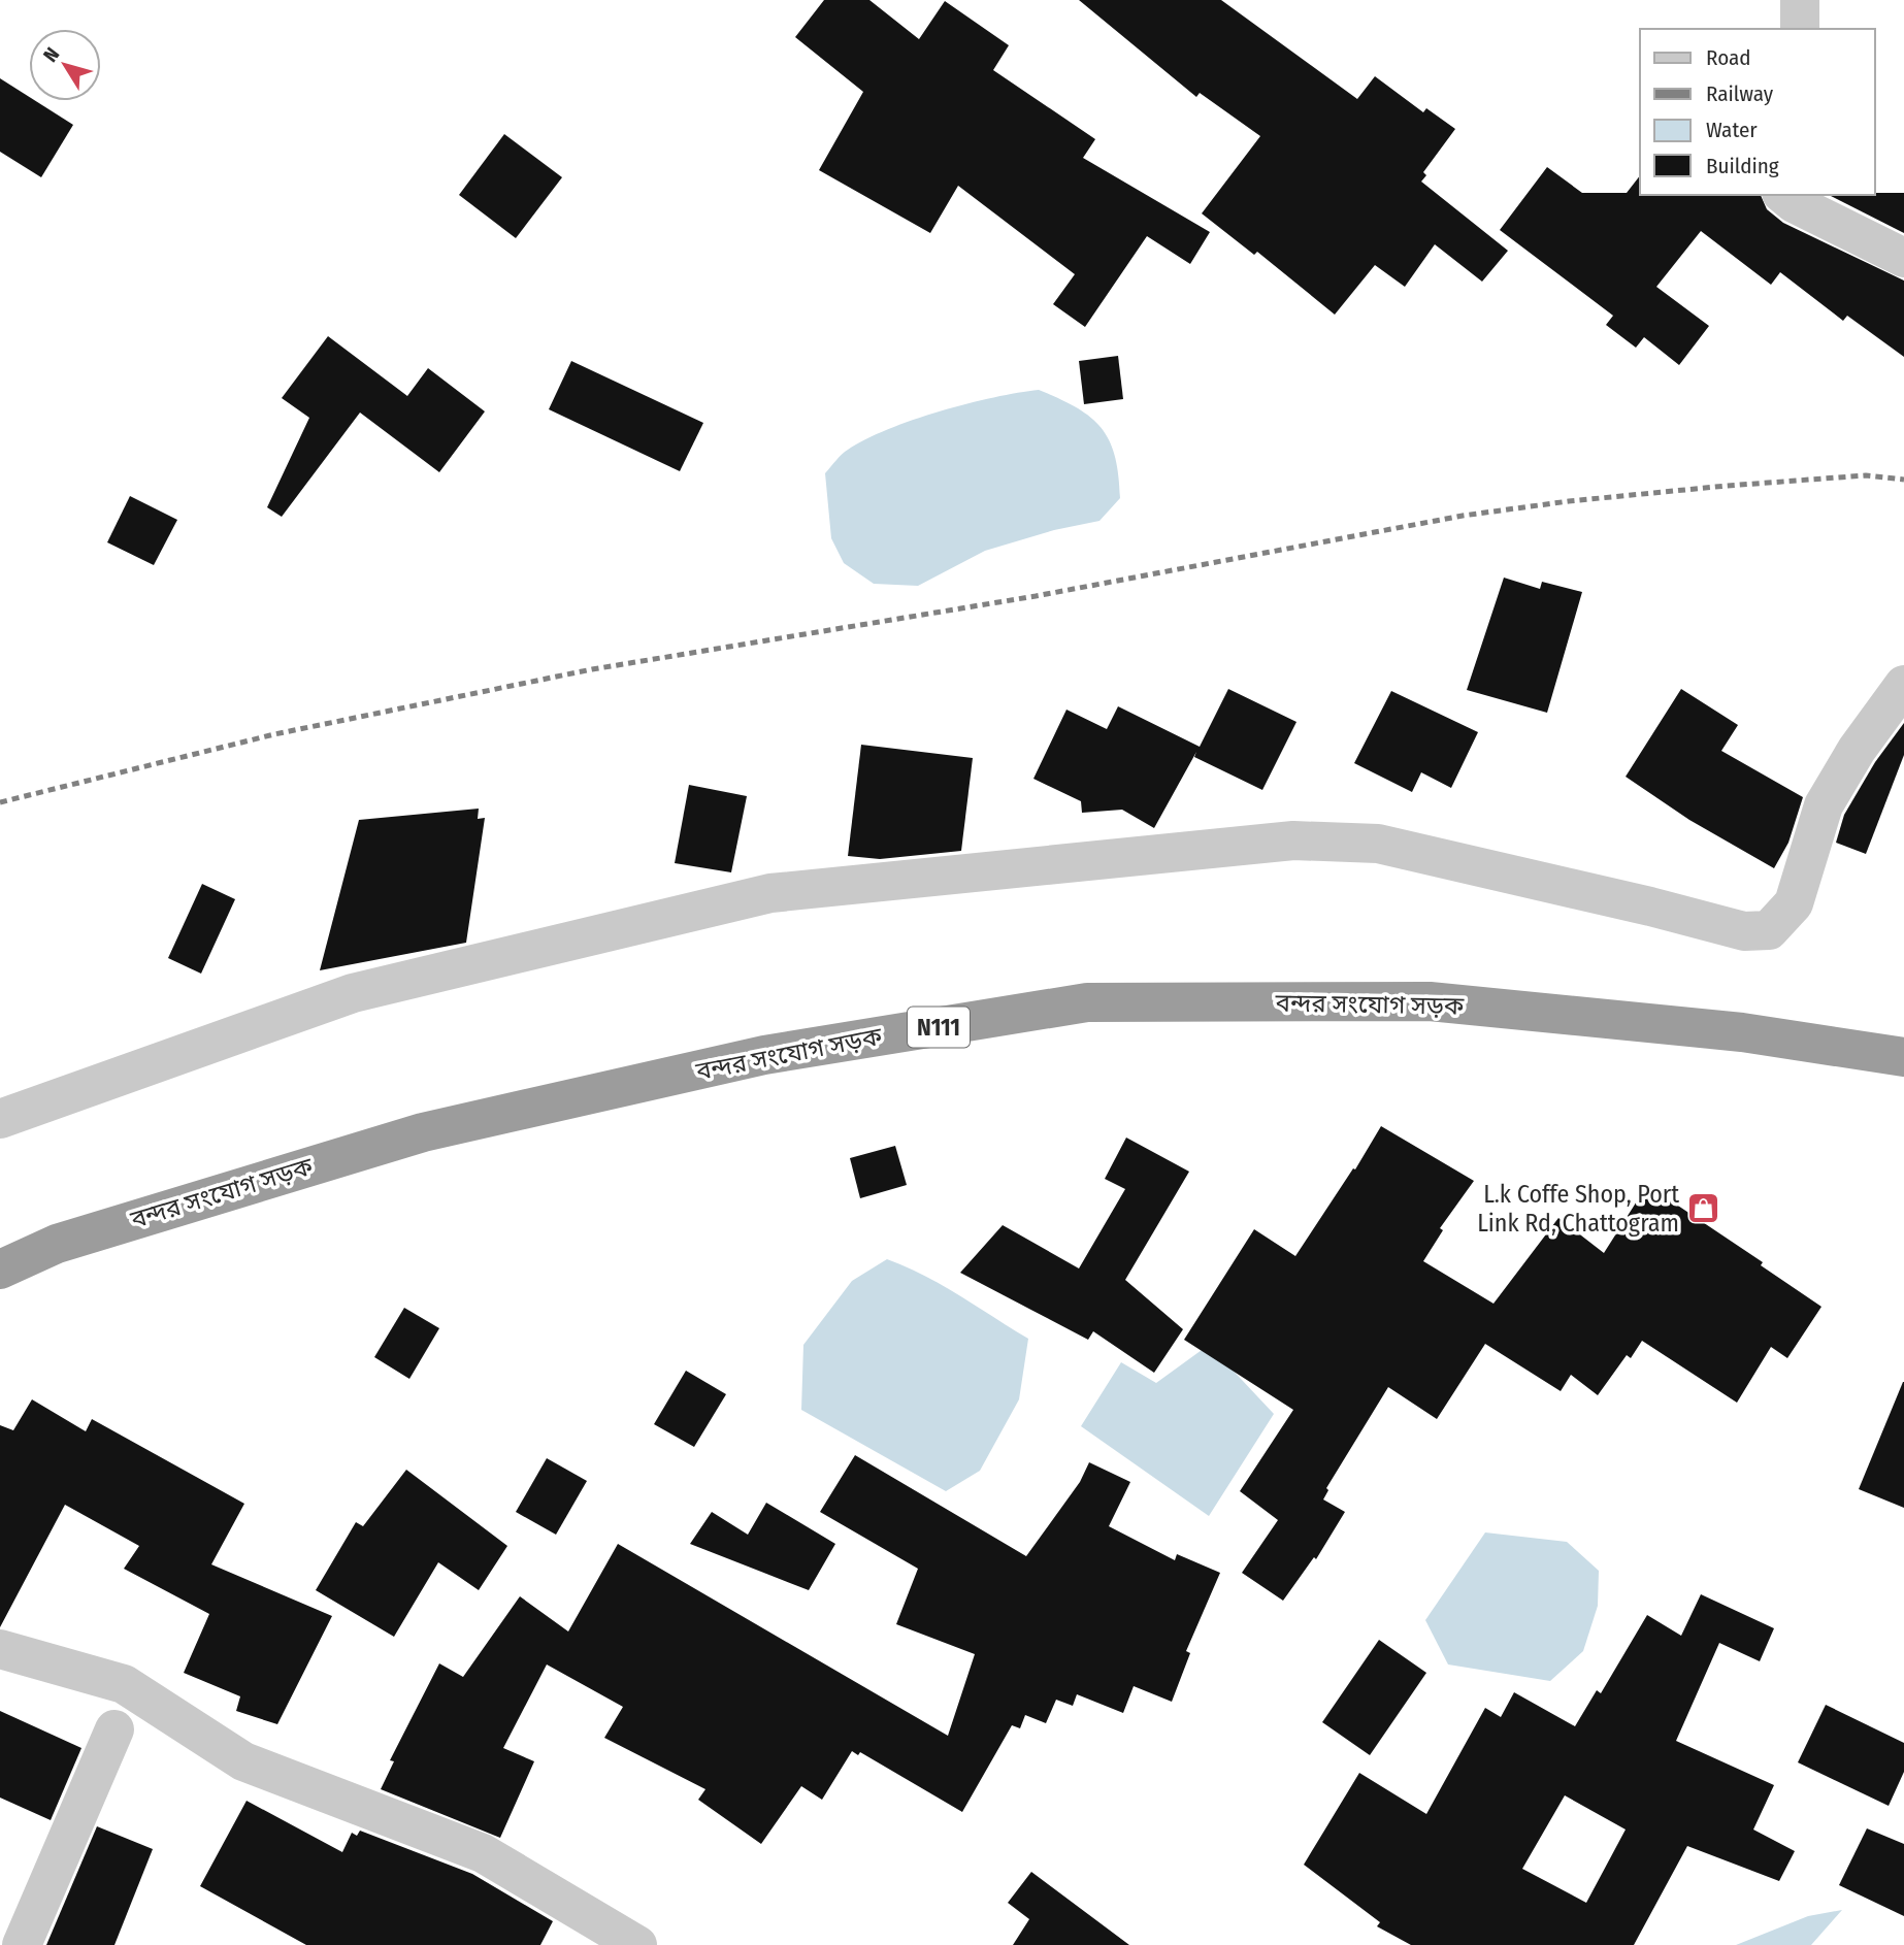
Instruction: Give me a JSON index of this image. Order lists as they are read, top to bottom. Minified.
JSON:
{"streets":{"highway":["বন্দর সংযোগ সড়ক","N111"]},"places":{"shop":["L.k Coffe Shop, Port Link Rd, Chattogram"]},"legend":["Road","Railway","Water","Building"],"north":"top left"}
